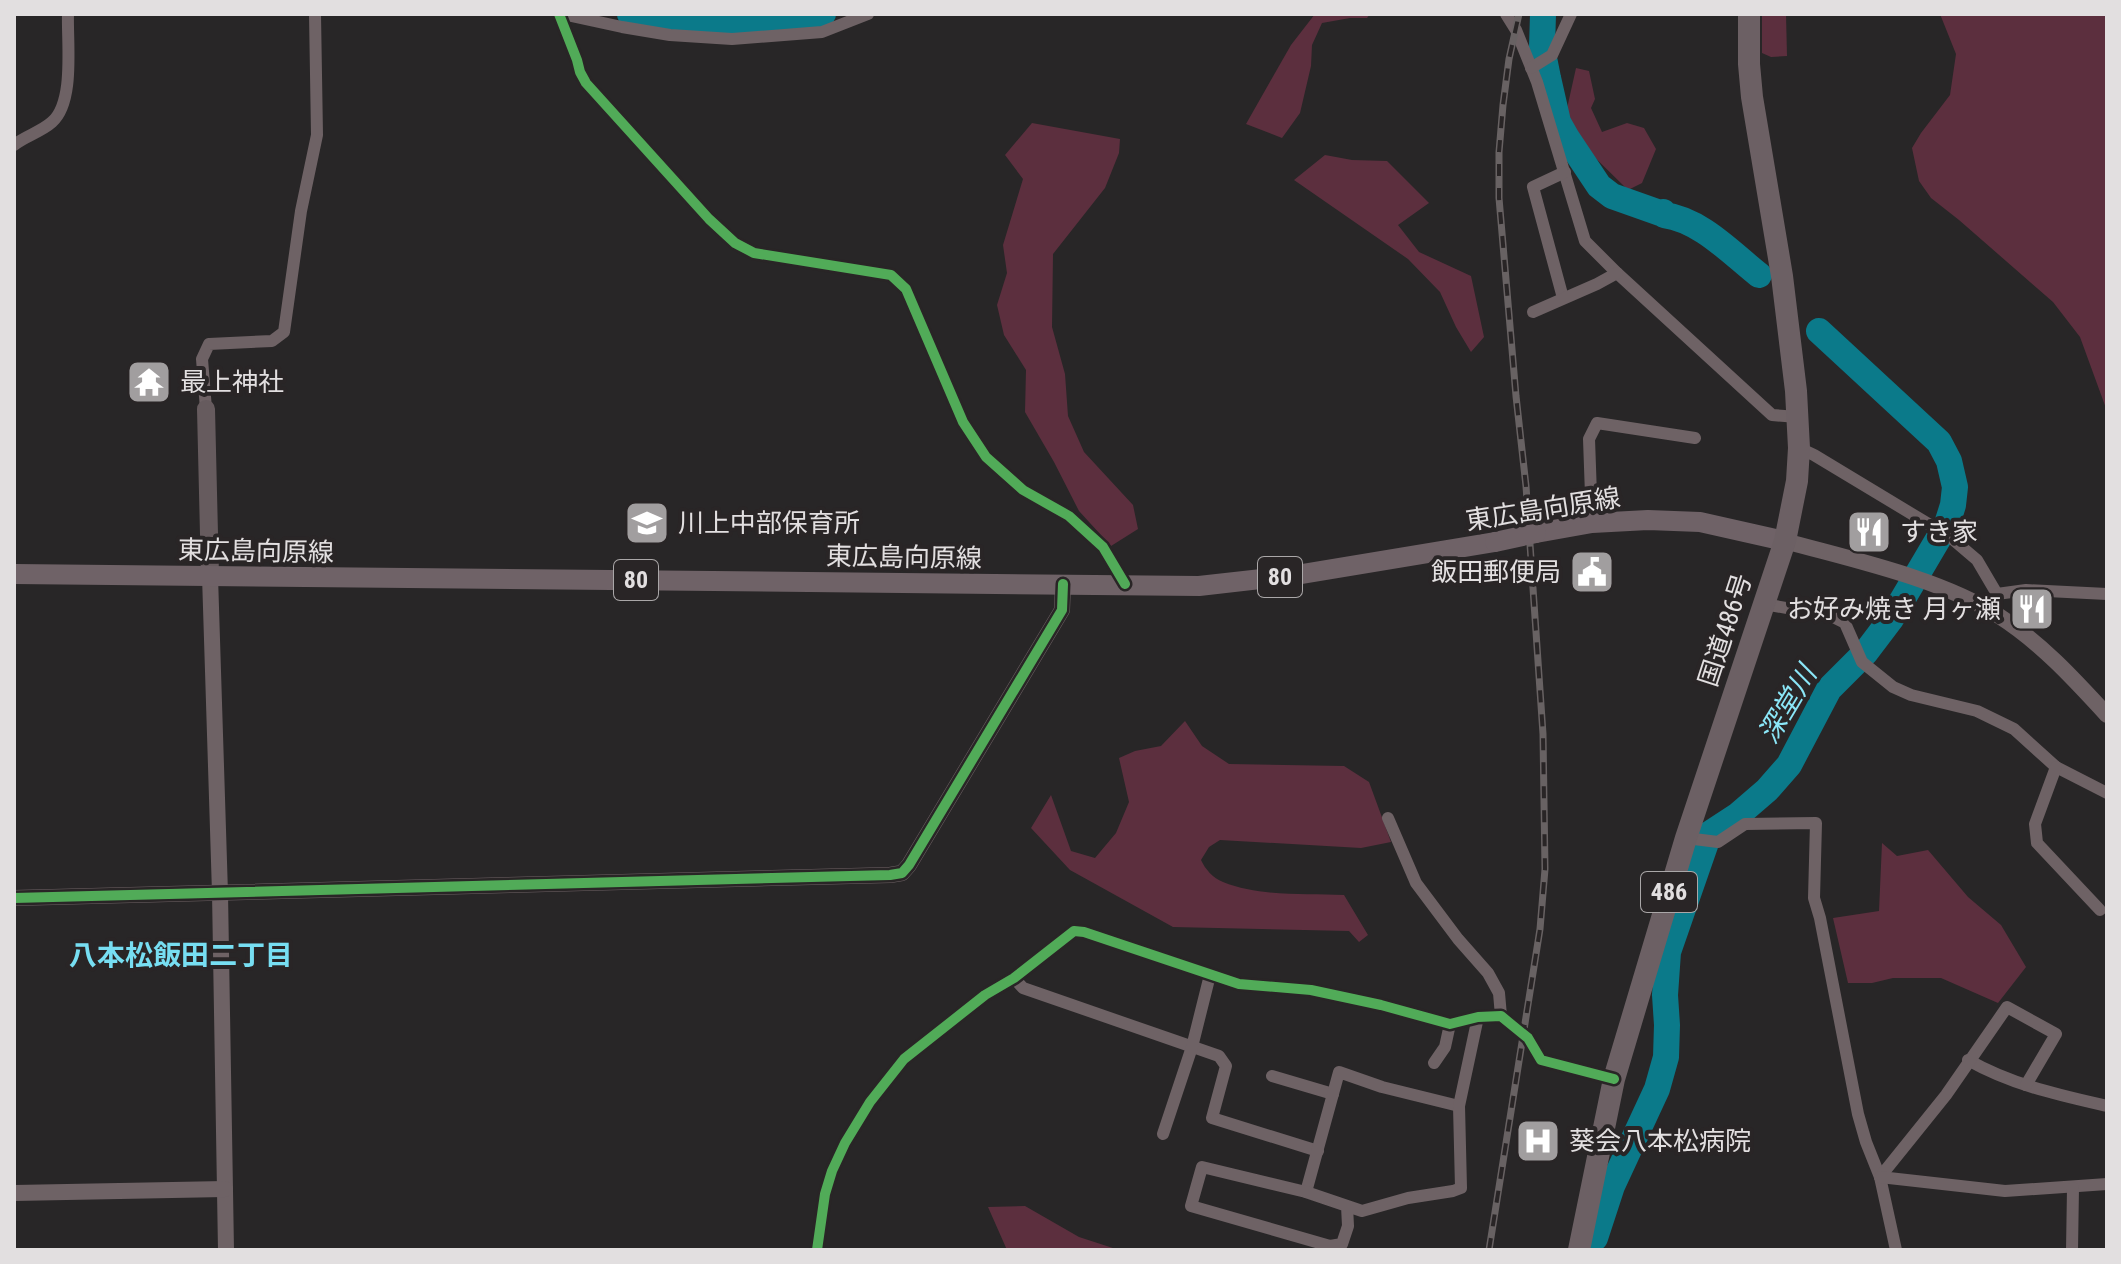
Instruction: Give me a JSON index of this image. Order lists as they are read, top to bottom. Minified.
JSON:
{"streets":{"highway":["国道486号","486"],"main road":["東広島向原線","80"]},"crossings":[["東広島向原線","国道486号"]],"districts":["八本松飯田二丁目"],"water":["深堂川"],"places":{"temple":["最上神社"],"school or university":["川上中部保育所"],"restaurant":["すき家","お好み焼き 月ヶ瀬"],"public building":["飯田郵便局"],"hospital":["葵会八本松病院"]}}
